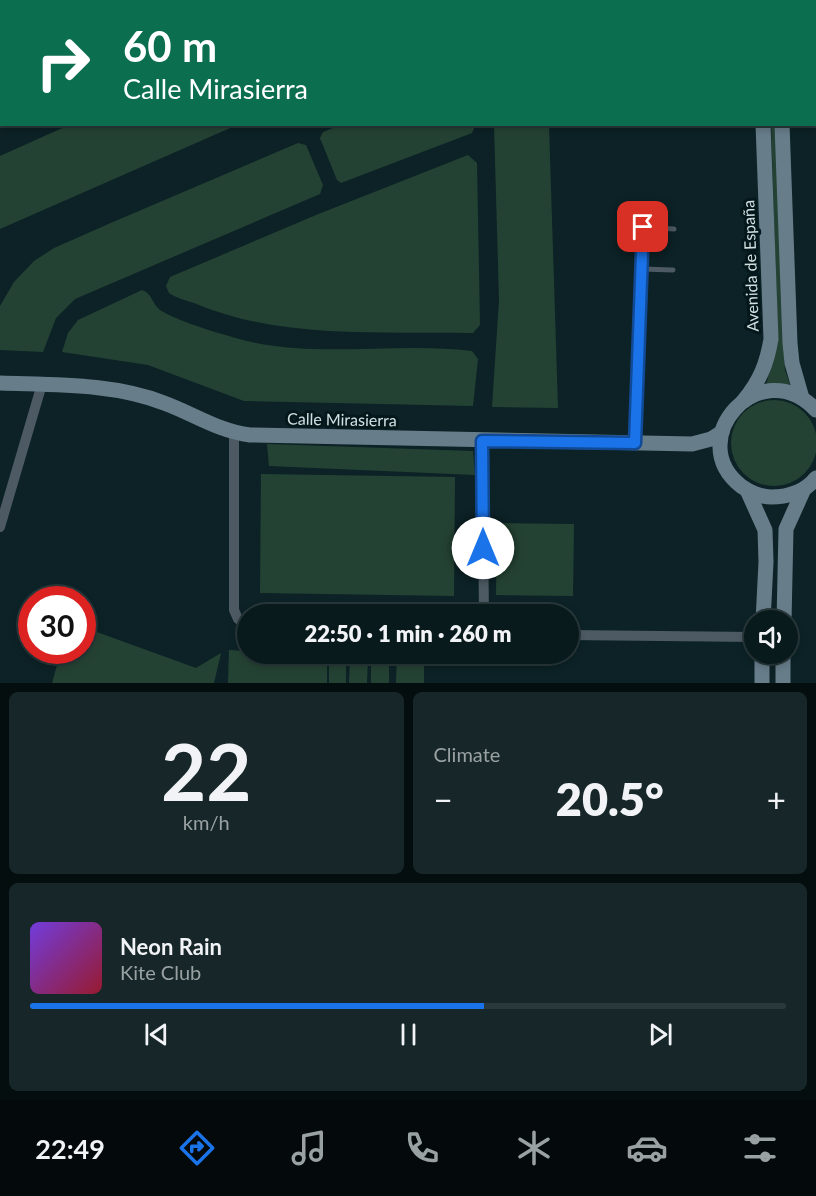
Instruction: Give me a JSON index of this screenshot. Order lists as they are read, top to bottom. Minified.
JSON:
{"streets":{"main road":["Avenida de España","Calle Mirasierra"]},"crossings":[["Avenida de España","Calle Mirasierra"]],"page":{"turn":["60 m","Calle Mirasierra"],"limit":"30","trip":"22:50 · 1 min · 260 m","tile":[["22","km/h"],"Climate"],"heat":["−","20.5°","+"],"song":["Neon Rain","Kite Club"],"tabs":"22:49"}}
